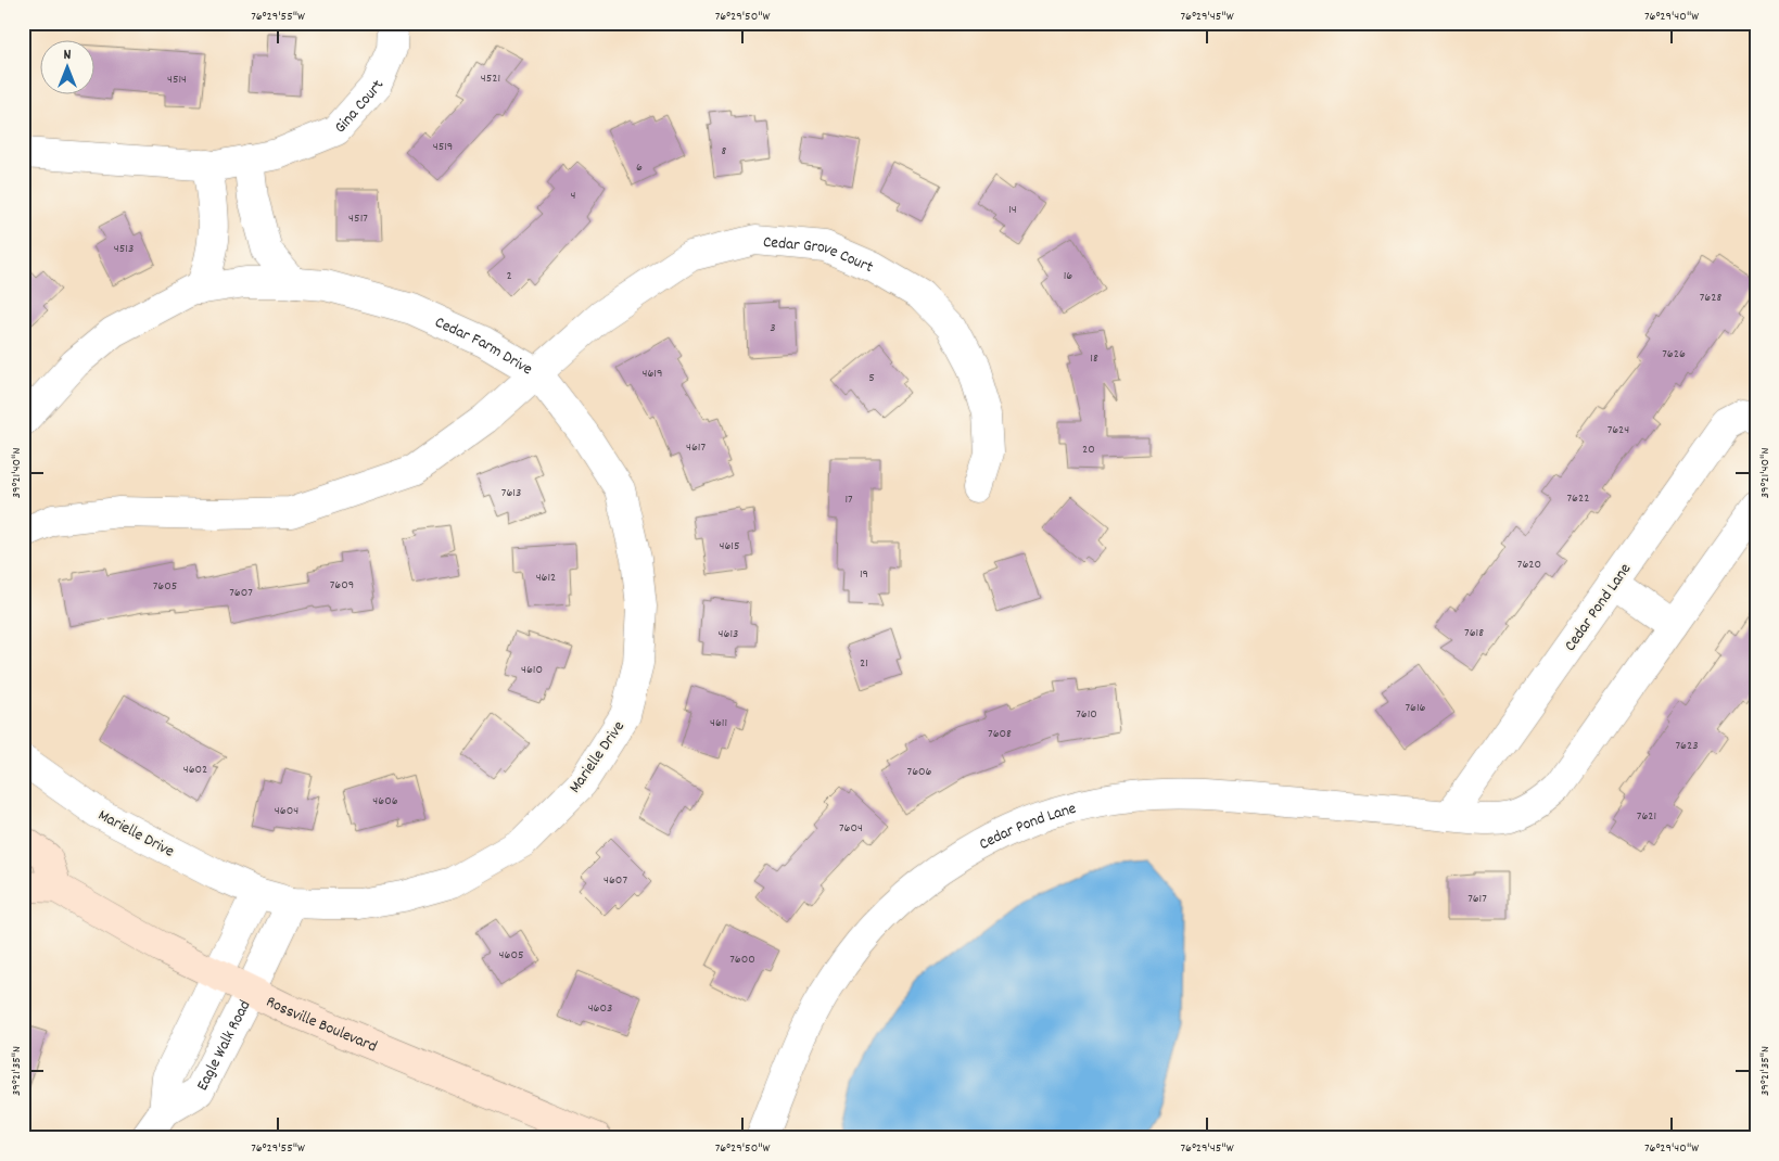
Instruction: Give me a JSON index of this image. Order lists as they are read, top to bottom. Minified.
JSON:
{"streets":{"main road":["Rossville Boulevard"],"street":["Gina Court","Cedar Grove Court","Cedar Farm Drive","Cedar Pond Lane","Marielle Drive","Eagle Walk Road"]},"crossings":[["Cedar Grove Court","Cedar Farm Drive"],["Cedar Grove Court","Marielle Drive"],["Cedar Farm Drive","Marielle Drive"],["Rossville Boulevard","Eagle Walk Road"]],"house_numbers":["4521","4514","4519","8","6","4","14","4517","4513","2","16","7628","3","7626","18","4619","5","7624","4617","20","7613","7622","17","4615","7620","19","4612","7609","7605","7607","7618","4613","21","4610","7616","7610","4611","7608","7623","4602","7606","4606","4604","7621","7604","4607","7617","4605","7600","4603"],"north":"top","coordinates":["76°29'55\"W","76°29'50\"W","76°29'45\"W","76°29'40\"W","39°21'40\"N","39°21'35\"N"]}
